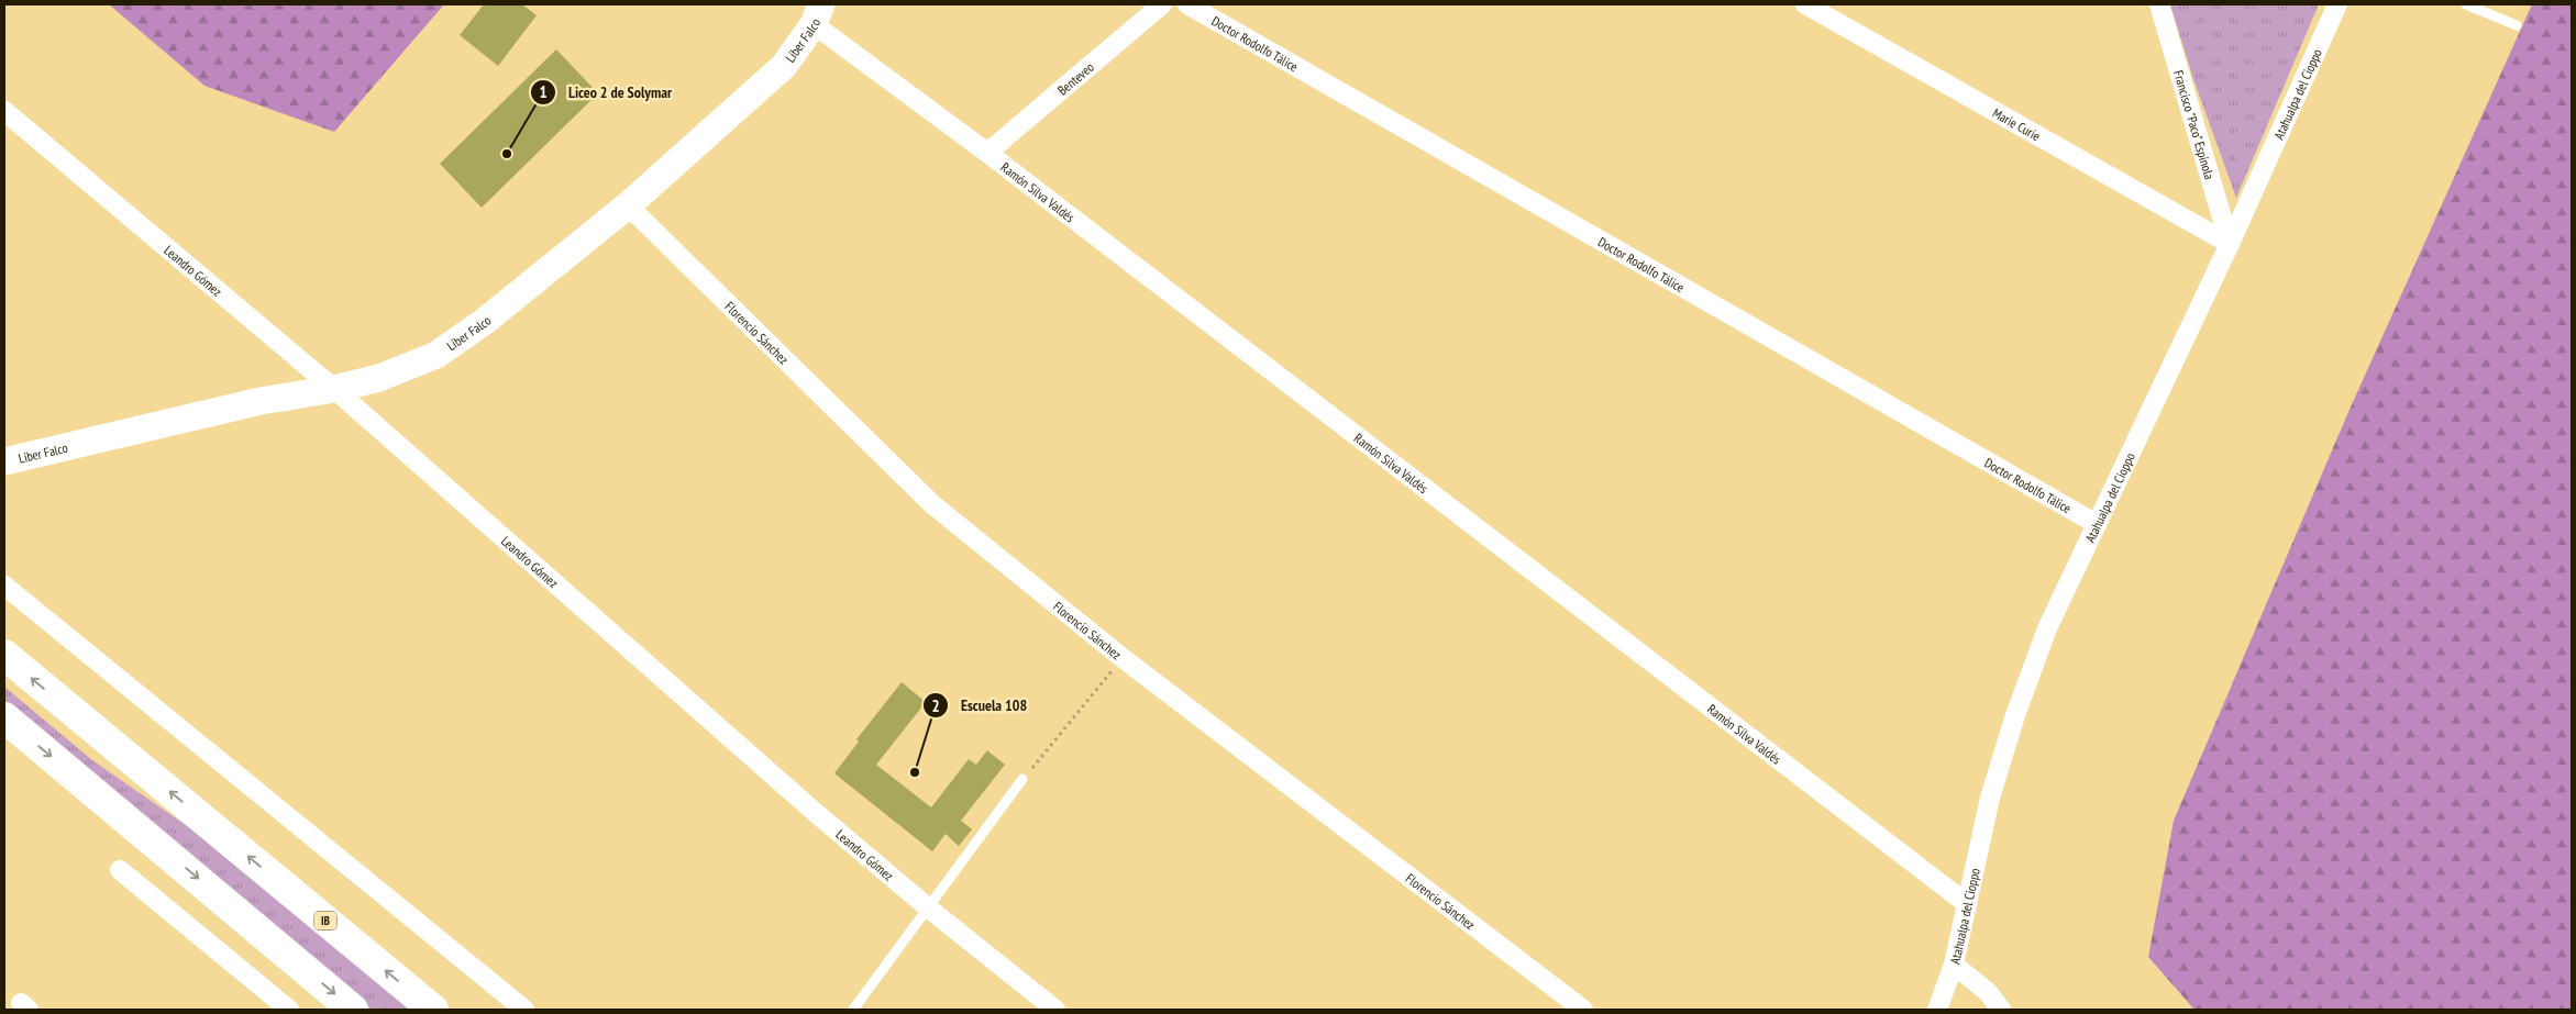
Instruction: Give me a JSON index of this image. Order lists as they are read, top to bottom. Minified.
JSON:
{"streets":{"highway":["IB"],"street":["Líber Falco","Doctor Rodolfo Tálice","Benteveo","Atahualpa del Cioppo","Marie Curie","Francisco \"Paco\" Espínola","Ramón Silva Valdés","Leandro Gómez","Florencio Sánchez"]},"crossings":[["Líber Falco","Ramón Silva Valdés"],["Líber Falco","Leandro Gómez"],["Líber Falco","Florencio Sánchez"],["Doctor Rodolfo Tálice","Atahualpa del Cioppo"],["Benteveo","Ramón Silva Valdés"],["Atahualpa del Cioppo","Marie Curie"],["Atahualpa del Cioppo","Francisco \"Paco\" Espínola"],["Atahualpa del Cioppo","Ramón Silva Valdés"],["Marie Curie","Francisco \"Paco\" Espínola"]],"places":["Liceo 2 de Solymar","Escuela 108"]}
